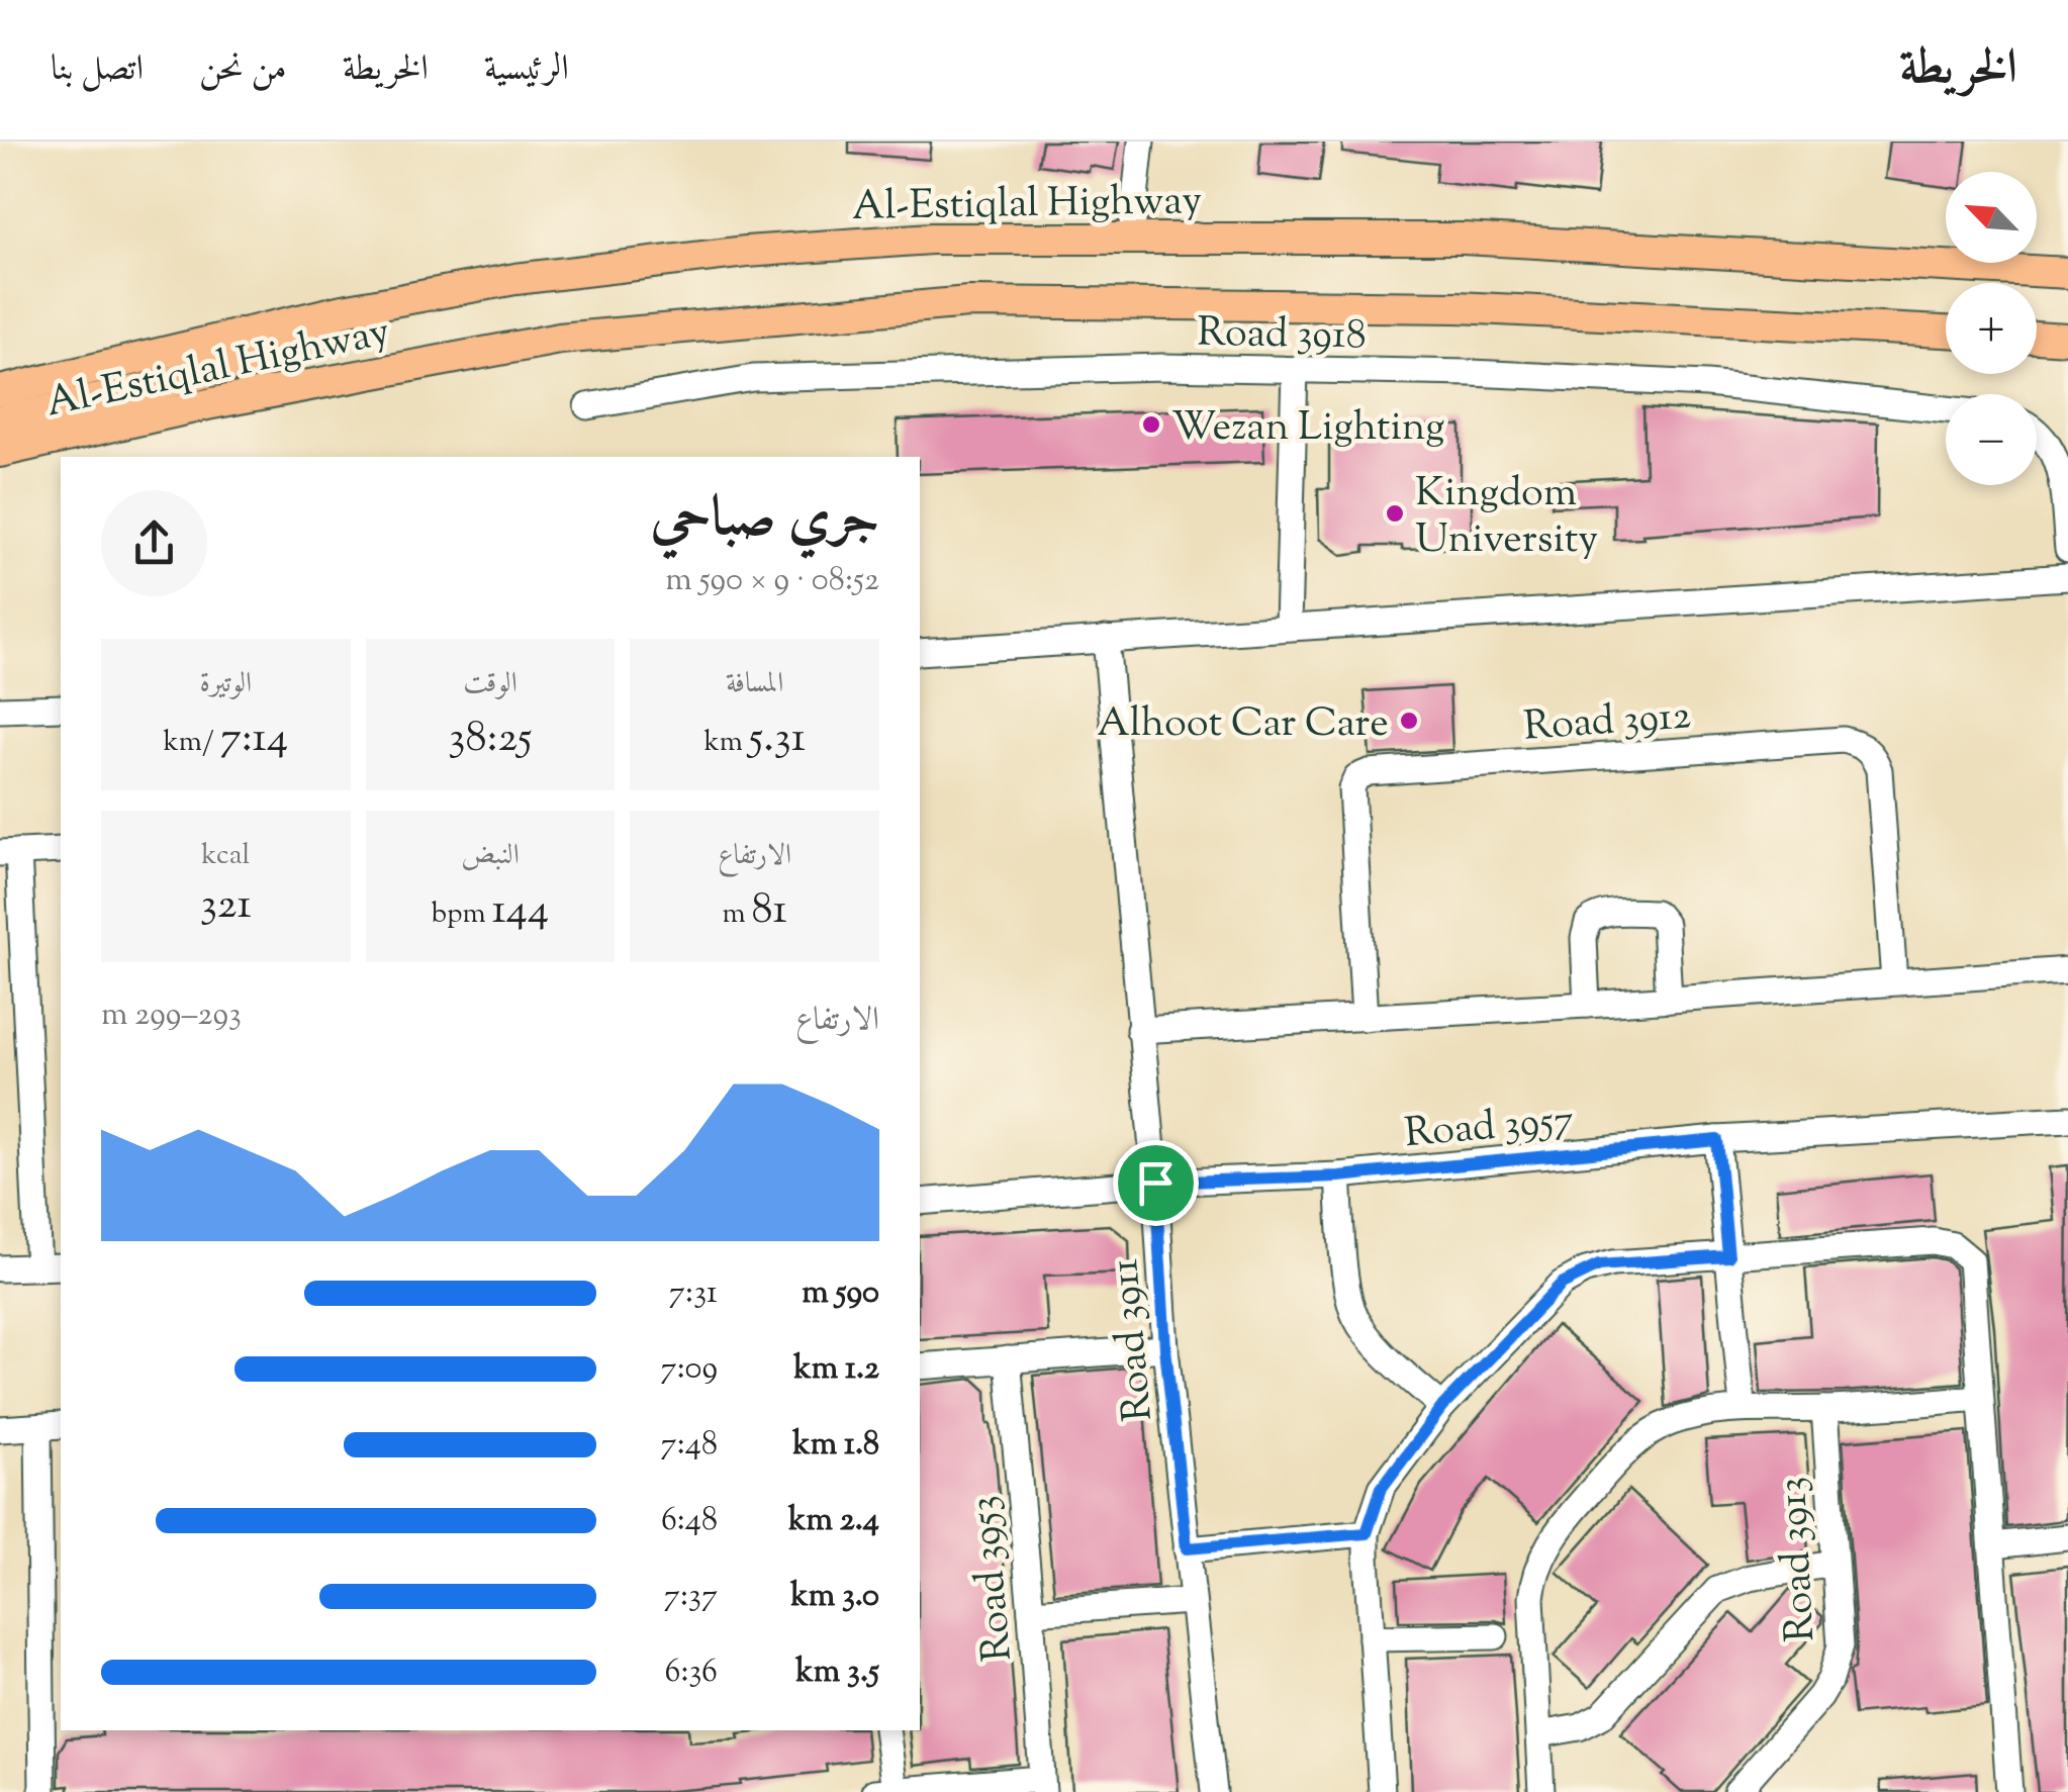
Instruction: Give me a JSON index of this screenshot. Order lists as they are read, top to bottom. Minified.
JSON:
{"streets":{"main road":["Al-Estiqlal Highway"],"street":["Road 3918","Road 3912","Road 3957","Road 3911","Road 3913","Road 3953"]},"crossings":[["Road 3957","Road 3911"]],"places":["Wezan Lighting","Kingdom University","Alhoot Car Care"],"north":"top left","page":{"header":"الخريطة","nav":["الرئيسية","الخريطة","من نحن","اتصل بنا"],"map_buttons":["+","−"],"heading":["جري صباحي","08:52 · 9 × 590 m"],"stats":[["المسافة","5.31 km"],["الوقت","38:25"],["الوتيرة","7:14 /km"],["الارتفاع","81 m"],["النبض","144 bpm"],["kcal","321"]],"chart":["الارتفاع","293–299 m"],"list":[{"name":"590 m","note":"7:31"},{"name":"1.2 km","note":"7:09"},{"name":"1.8 km","note":"7:48"},{"name":"2.4 km","note":"6:48"},{"name":"3.0 km","note":"7:37"},{"name":"3.5 km","note":"6:36"}]}}
